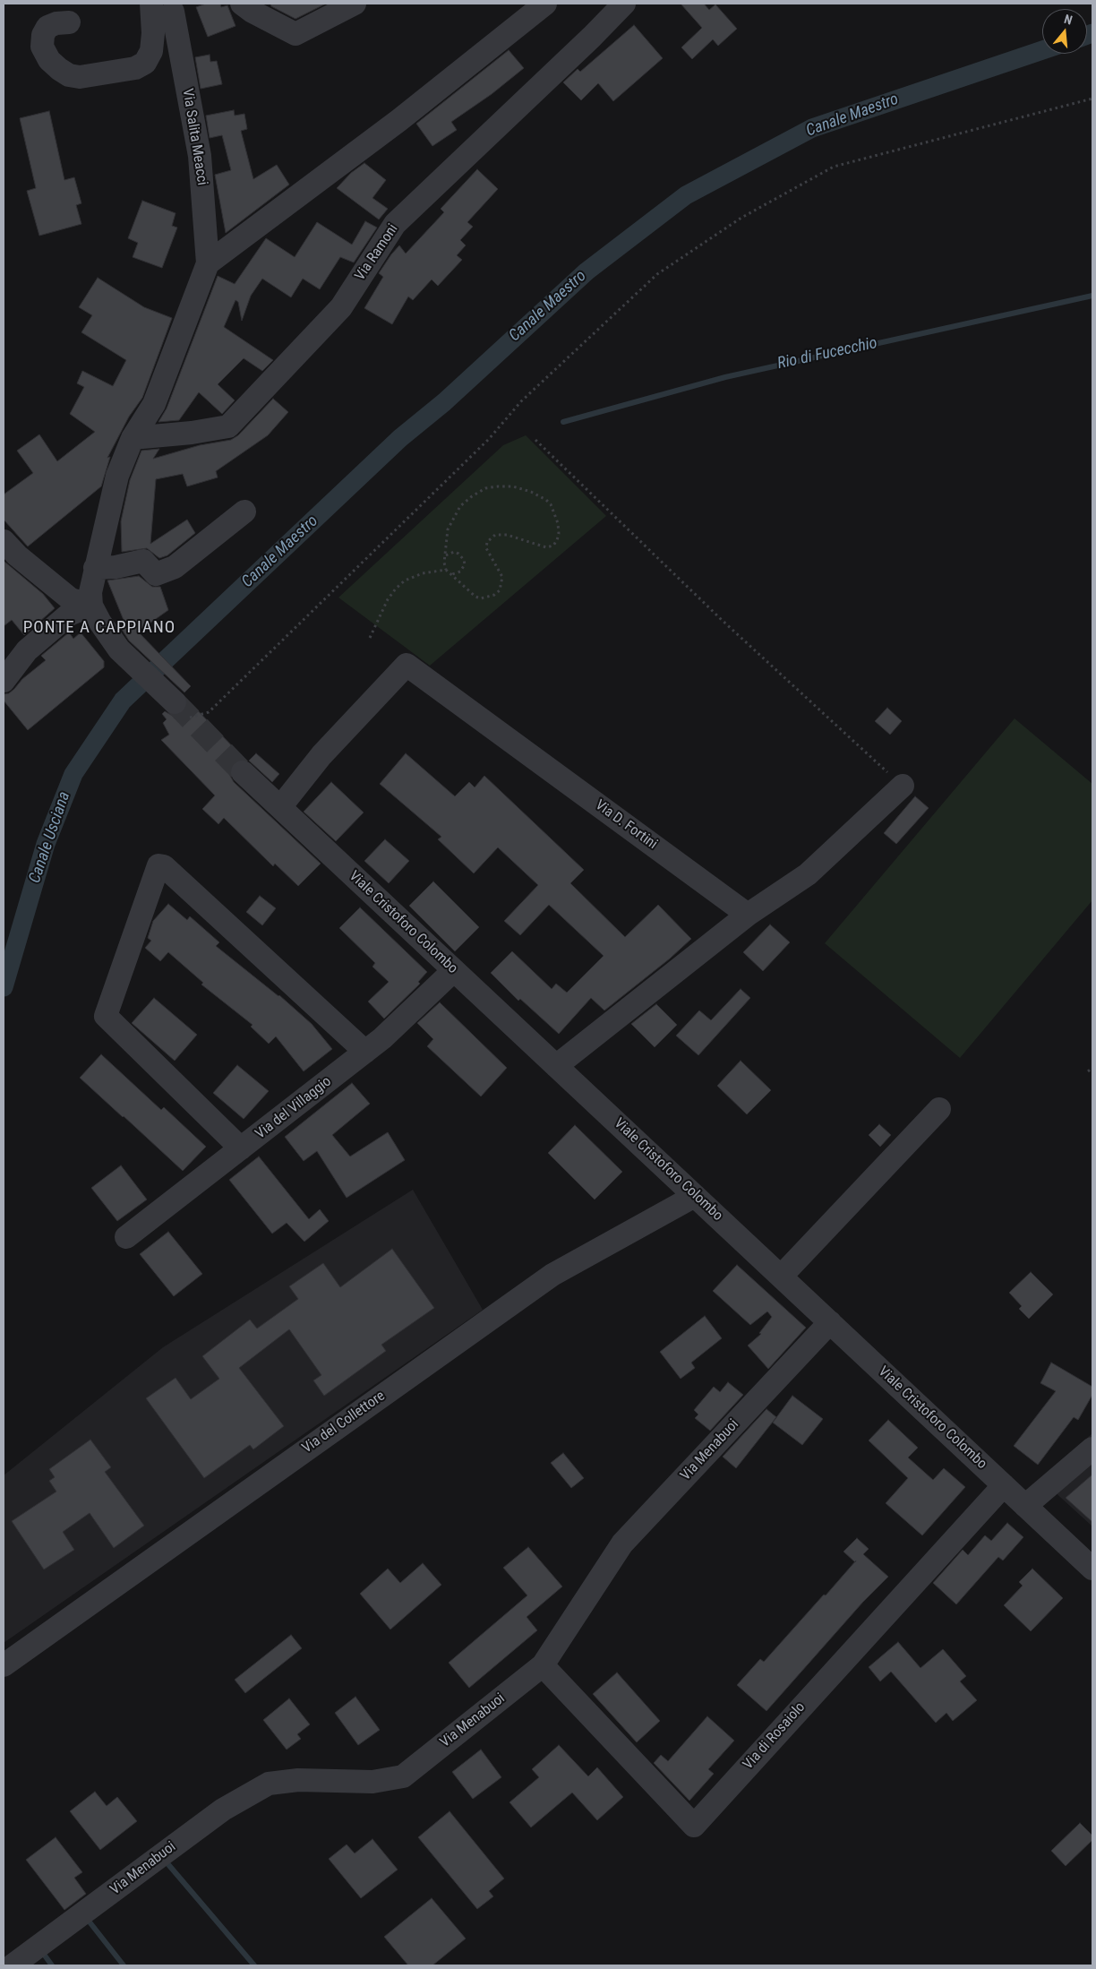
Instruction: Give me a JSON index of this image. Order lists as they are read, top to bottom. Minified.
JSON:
{"streets":{"street":["Via Salita Meacci","Via Ramoni","Via D. Fortini","Viale Cristoforo Colombo","Via del Villaggio","Via del Collettore","Via Menabuoi","Via di Rosaiolo"]},"crossings":[["Via D. Fortini","Viale Cristoforo Colombo"],["Viale Cristoforo Colombo","Via del Villaggio"],["Viale Cristoforo Colombo","Via del Collettore"],["Viale Cristoforo Colombo","Via Menabuoi"],["Viale Cristoforo Colombo","Via di Rosaiolo"],["Via Menabuoi","Via di Rosaiolo"]],"districts":["PONTE A CAPPIANO"],"water":["Canale Maestro","Rio di Fucecchio","Canale Usciana"],"north":"top"}
